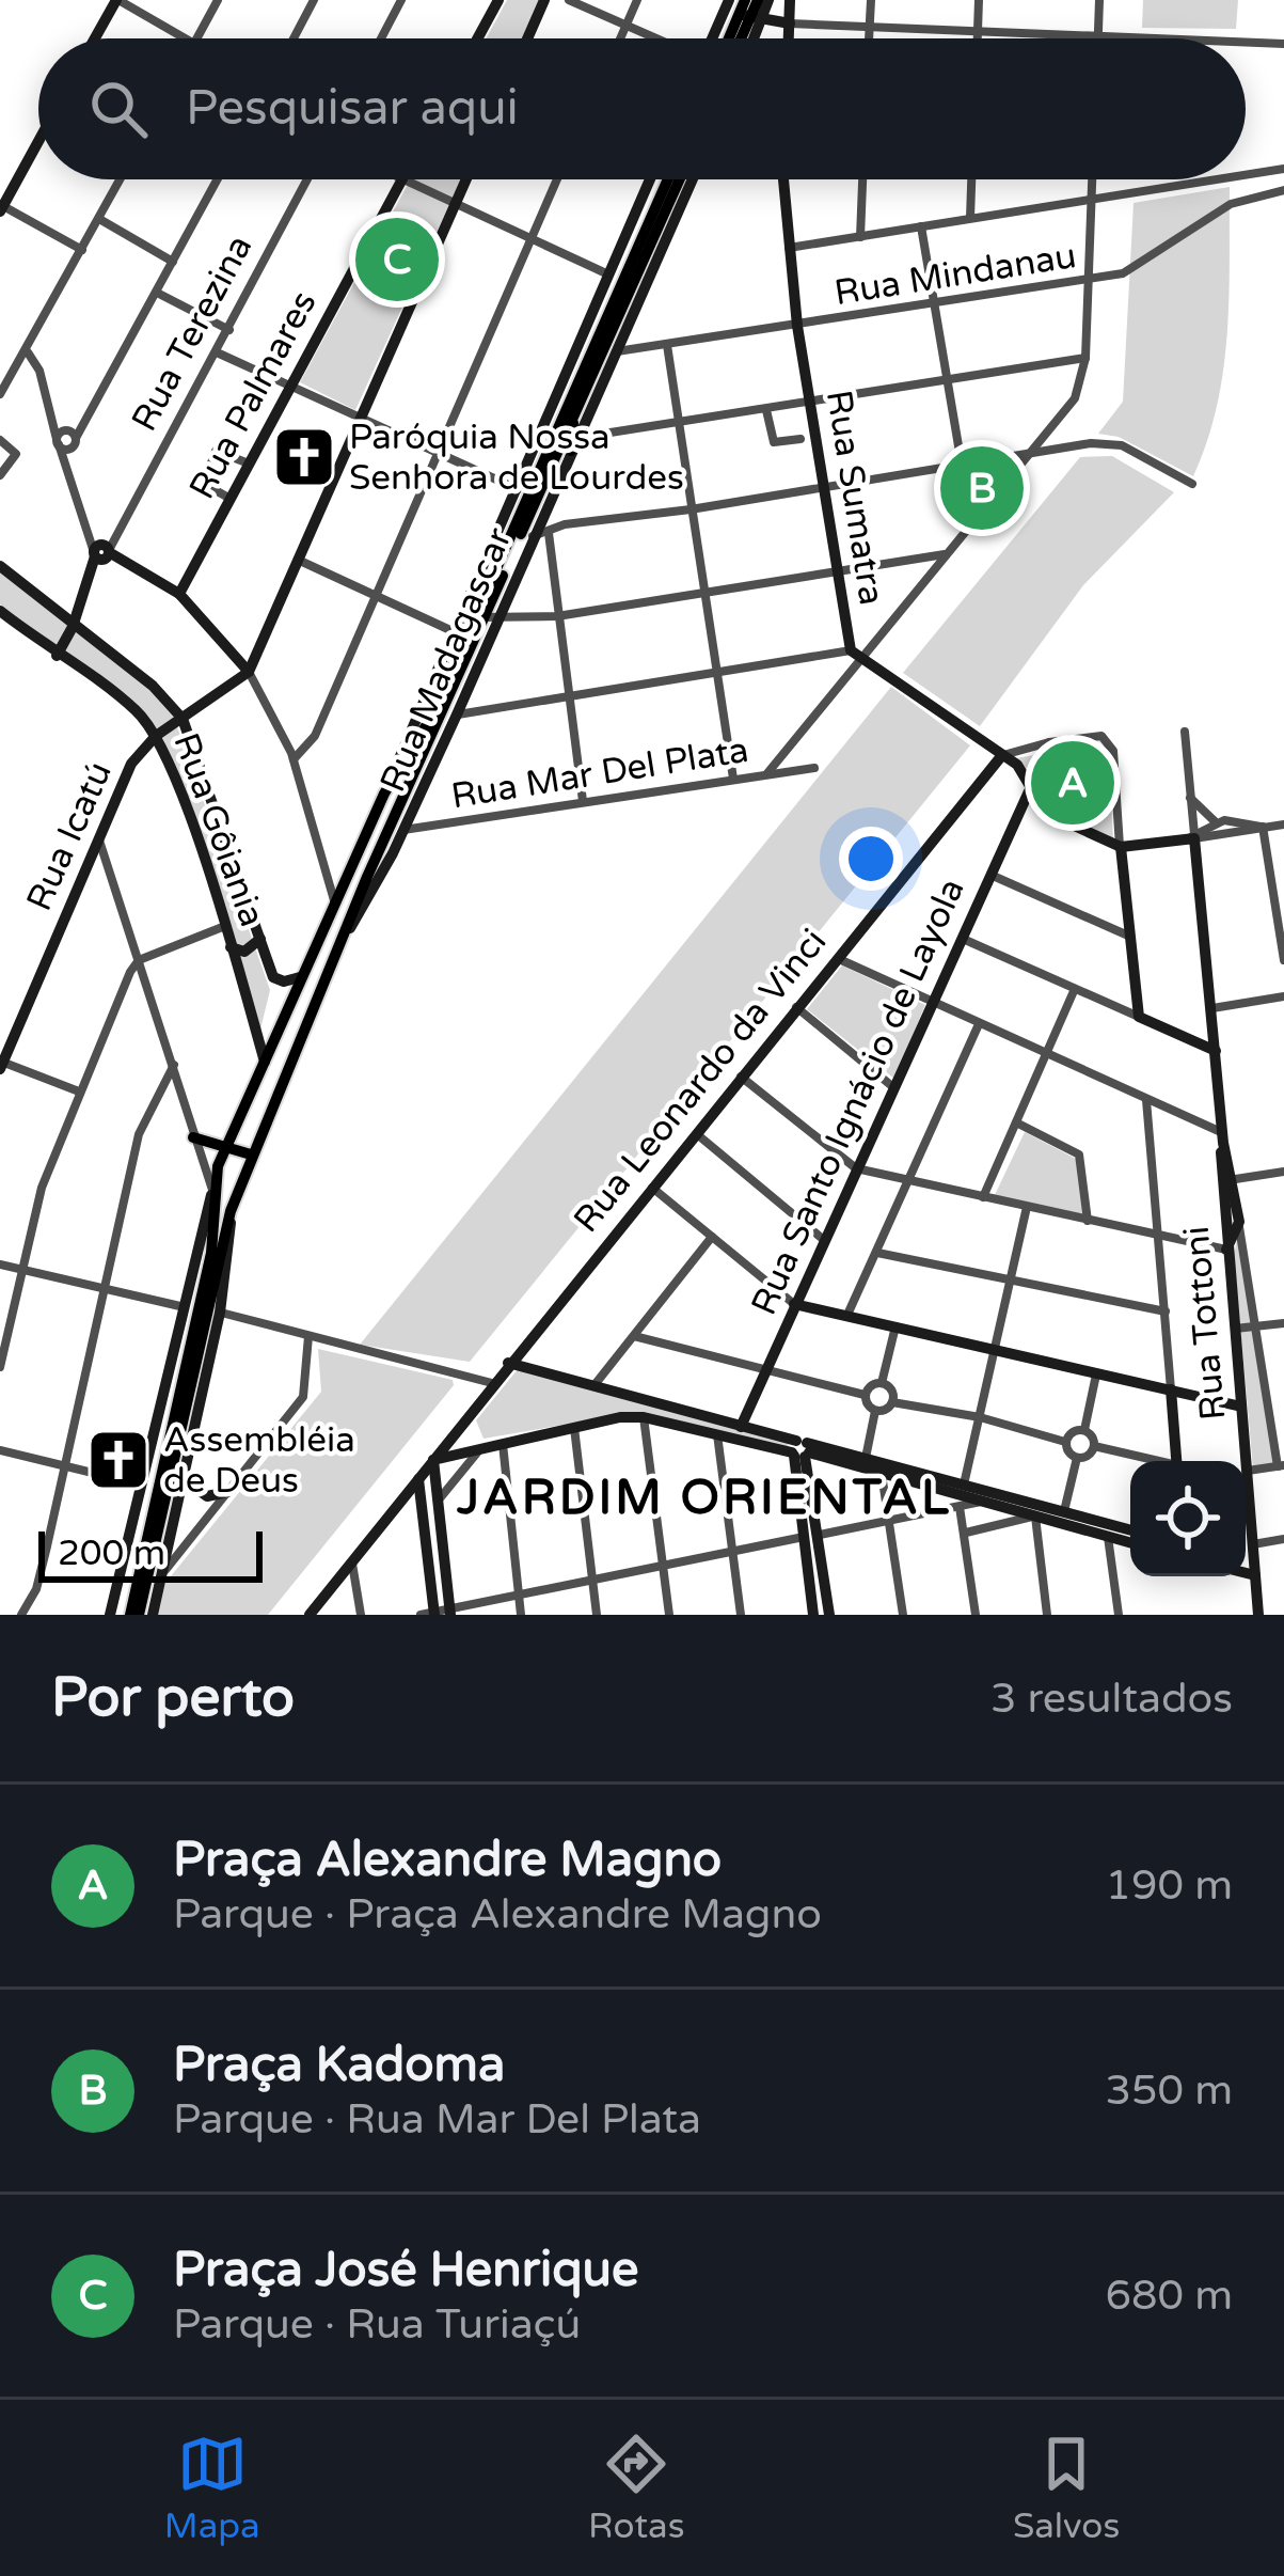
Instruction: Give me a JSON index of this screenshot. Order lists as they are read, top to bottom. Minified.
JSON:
{"streets":{"street":["Rua Mindanau","Rua Terezina","Rua Palmares","Rua Sumatra","Rua Madagascar","Rua Mar Del Plata","Rua Gôiania","Rua Icatú","Rua Leonardo da Vinci","Rua Santo Ignácio de Layola","Rua Tottoni"]},"crossings":[["Rua Mindanau","Rua Sumatra"],["Rua Mindanau","Rua Madagascar"],["Rua Mindanau","Rua Mar Del Plata"],["Rua Terezina","Rua Gôiania"],["Rua Sumatra","Rua Mar Del Plata"],["Rua Sumatra","Rua Leonardo da Vinci"],["Rua Sumatra","Rua Santo Ignácio de Layola"],["Rua Madagascar","Rua Mar Del Plata"],["Rua Gôiania","Rua Icatú"]],"districts":["JARDIM ORIENTAL"],"places":{"church":["Paróquia Nossa Senhora de Lourdes","Assembléia de Deus"]},"scale_bar":"200 m","page":{"search":"Pesquisar aqui","pins":["C","B","A"],"scale":"200 m","heading":["Por perto","3 resultados"],"list":[{"mark":"A","name":"Praça Alexandre Magno","note":"Parque · Praça Alexandre Magno","value":"190 m"},{"mark":"B","name":"Praça Kadoma","note":"Parque · Rua Mar Del Plata","value":"350 m"},{"mark":"C","name":"Praça José Henrique","note":"Parque · Rua Turiaçú","value":"680 m"}],"nav":["Mapa","Rotas","Salvos"]}}
